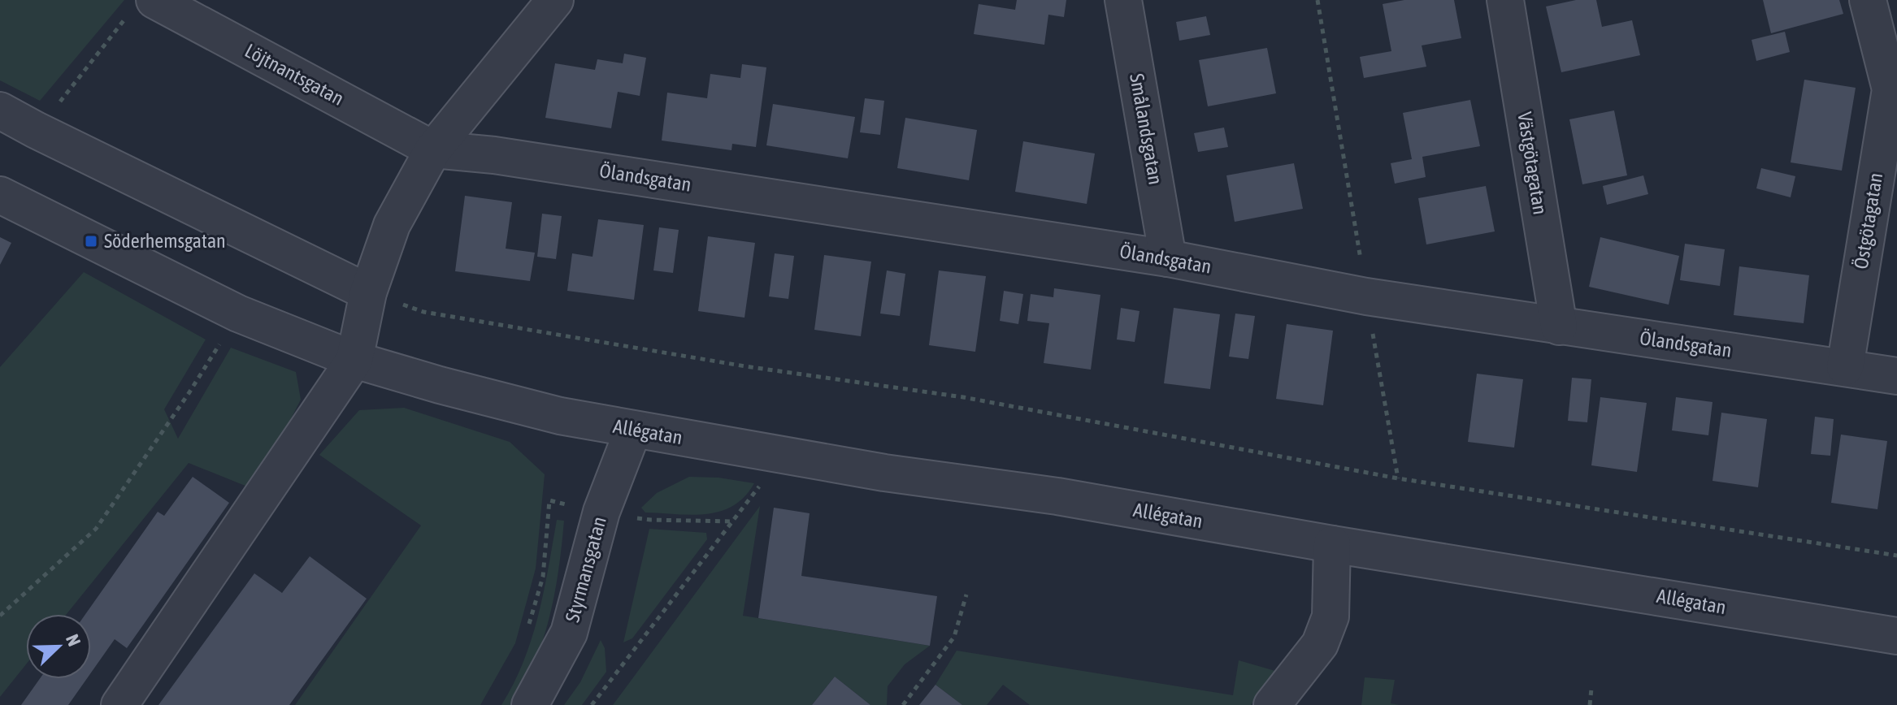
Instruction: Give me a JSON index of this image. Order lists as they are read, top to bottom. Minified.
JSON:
{"streets":{"street":["Löjtnantsgatan","Smålandsgatan","Västgötagatan","Ölandsgatan","Östgötagatan","Allégatan","Styrmansgatan"]},"crossings":[["Löjtnantsgatan","Ölandsgatan"],["Smålandsgatan","Ölandsgatan"],["Västgötagatan","Ölandsgatan"],["Ölandsgatan","Östgötagatan"],["Allégatan","Styrmansgatan"]],"places":{"transit":["Söderhemsgatan"]},"north":"top right"}
